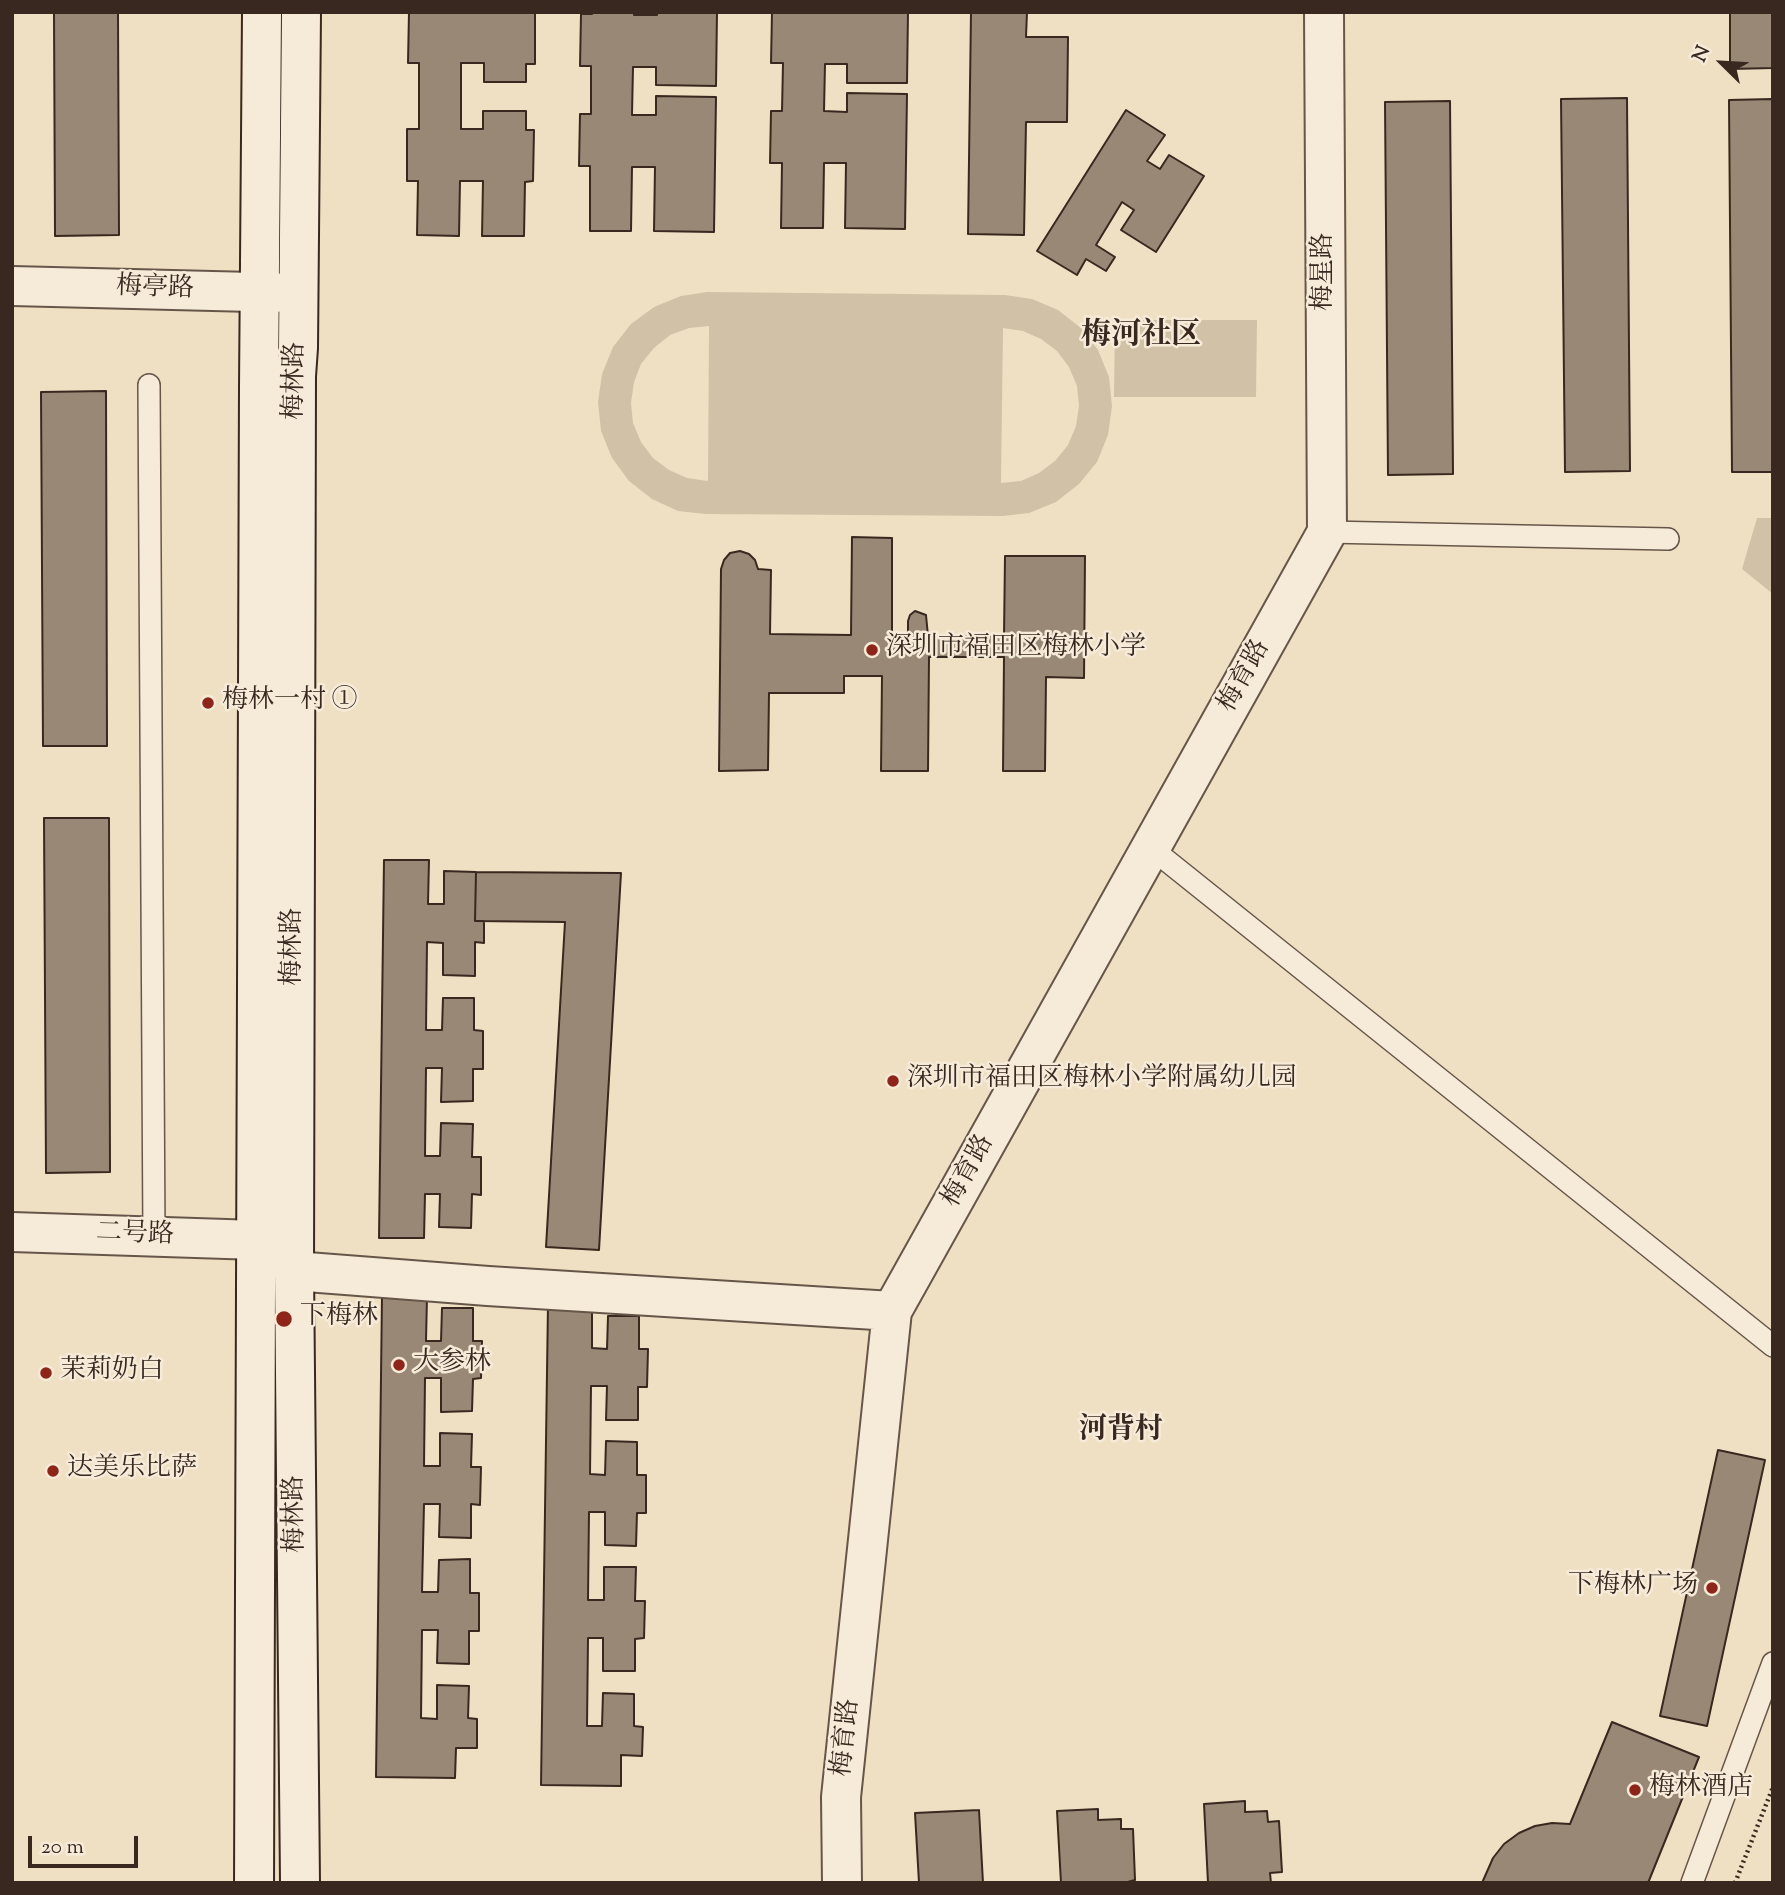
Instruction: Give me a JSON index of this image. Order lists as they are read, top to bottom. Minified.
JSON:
{"streets":{"main road":["梅星路","梅亭路","梅林路","梅育路","二号路"]},"crossings":[["梅星路","梅育路"],["梅亭路","梅林路"],["梅林路","二号路"]],"districts":["梅河社区","河背村"],"places":["深圳市福田区梅林小学","梅林一村 ①","深圳市福田区梅林小学附属幼儿园","下梅林","大参林","茉莉奶白","达美乐比萨","下梅林广场","梅林酒店"],"scale_bar":"20 m","north":"top left"}
